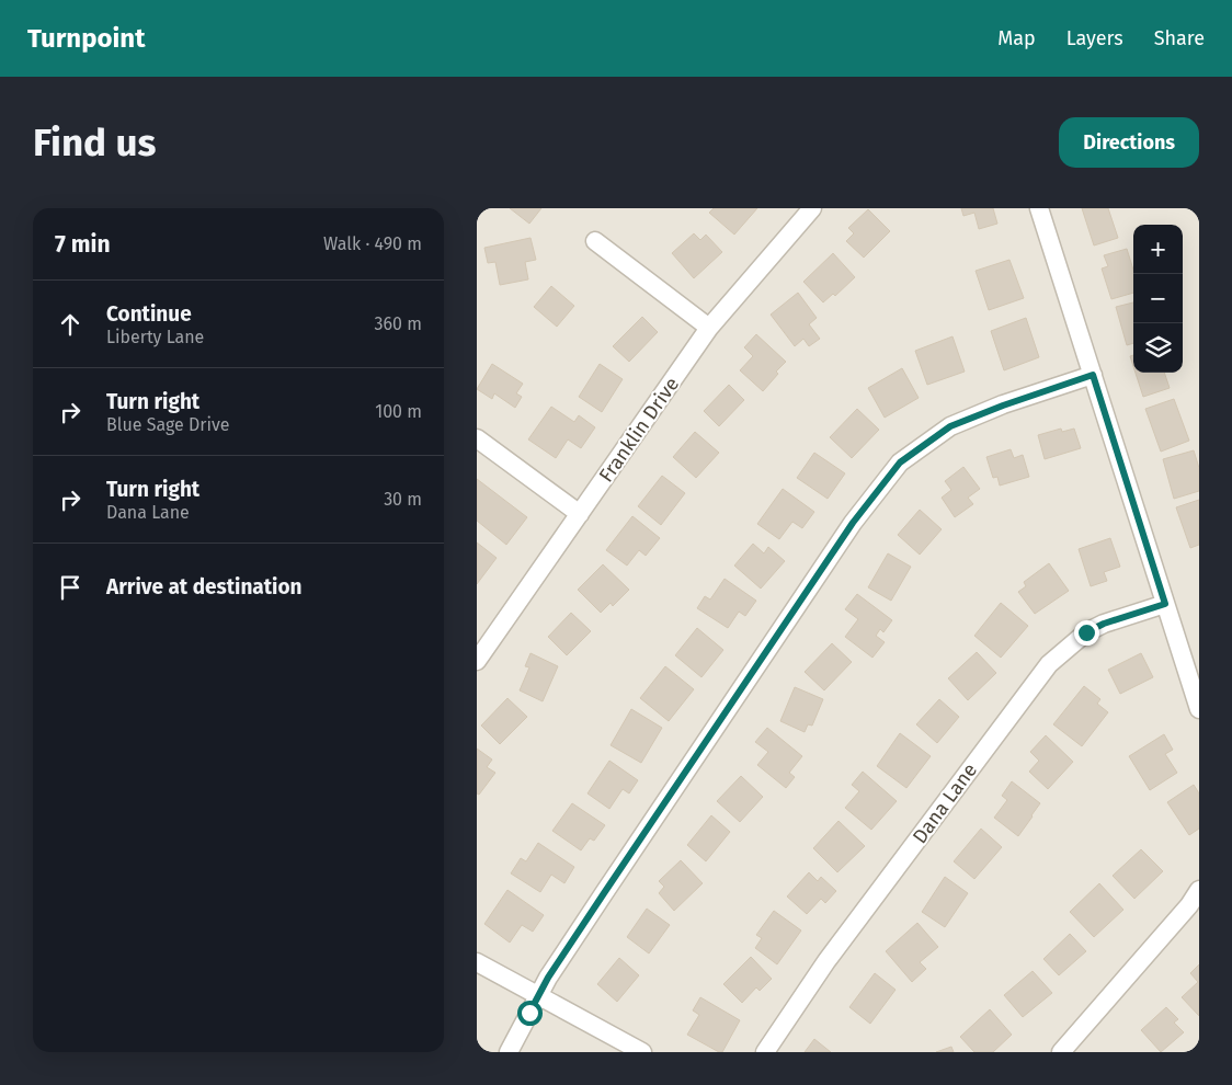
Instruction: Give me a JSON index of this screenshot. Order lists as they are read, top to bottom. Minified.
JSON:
{"streets":{"street":["Franklin Drive","Dana Lane"]},"page":{"header":"Turnpoint","nav":["Map","Layers","Share"],"buttons":"Directions","title":"Find us","heading":["7 min","Walk · 490 m"],"map_buttons":["+","−"],"list":[["Continue","Liberty Lane","360 m"],["Turn right","Blue Sage Drive","100 m"],["Turn right","Dana Lane","30 m"],"Arrive at destination"]}}
